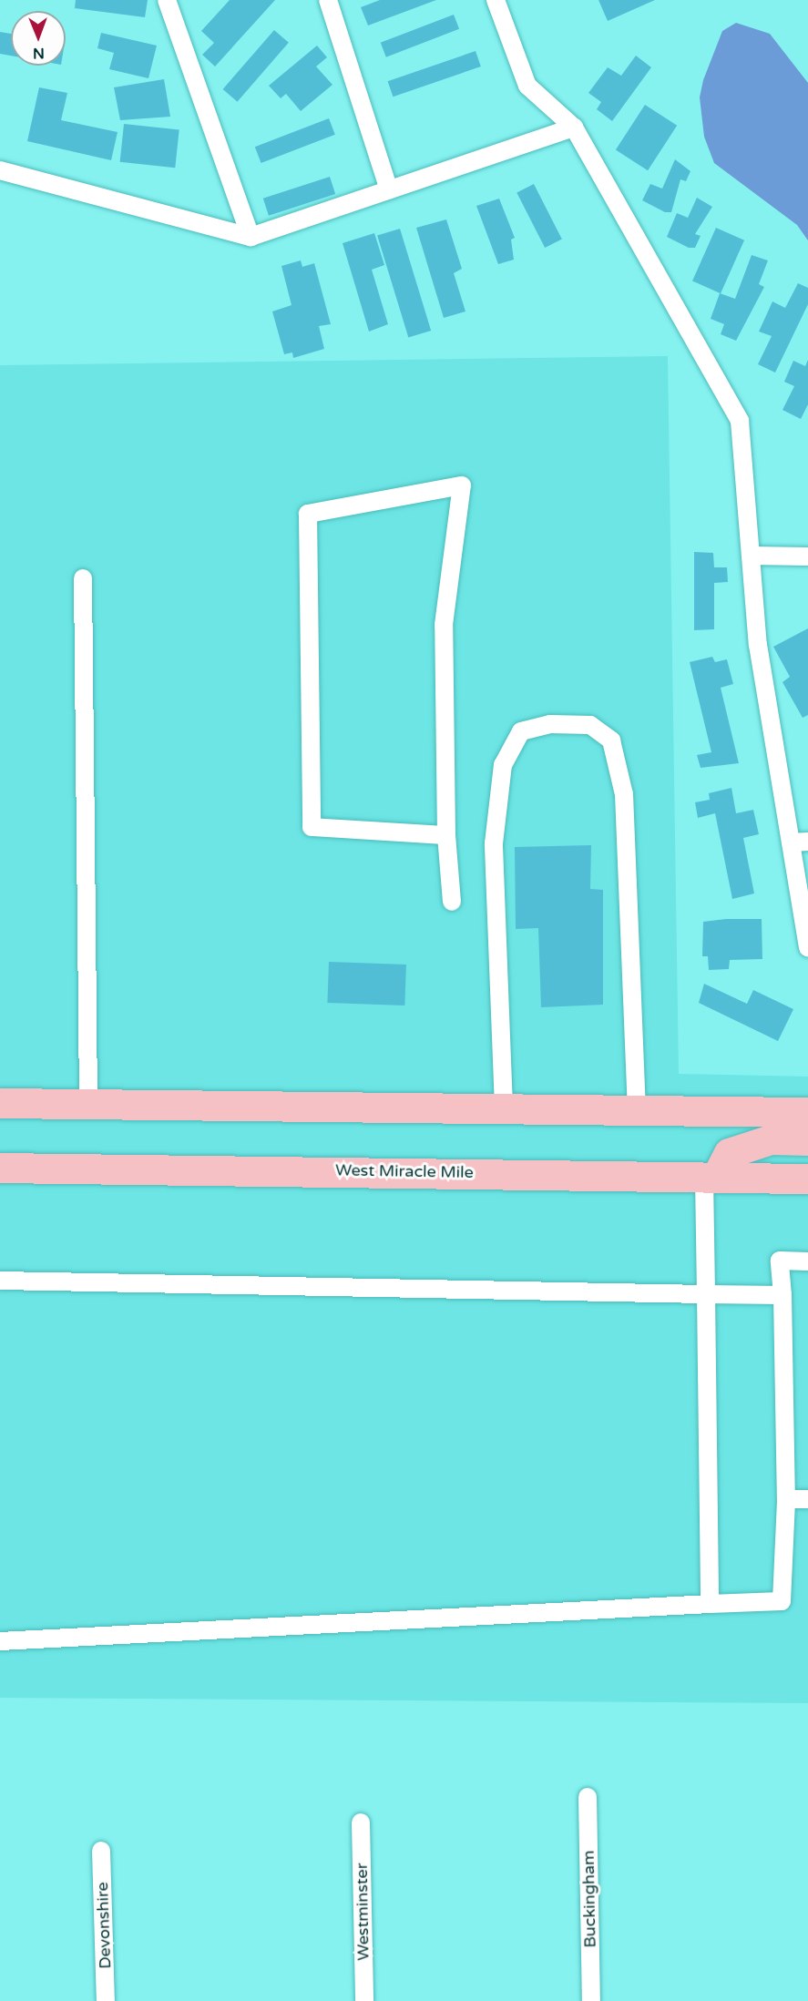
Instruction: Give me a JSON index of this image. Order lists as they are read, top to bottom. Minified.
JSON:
{"streets":{"highway":["West Miracle Mile"],"lane":["Buckingham","Westminster","Devonshire"]},"north":"bottom"}
